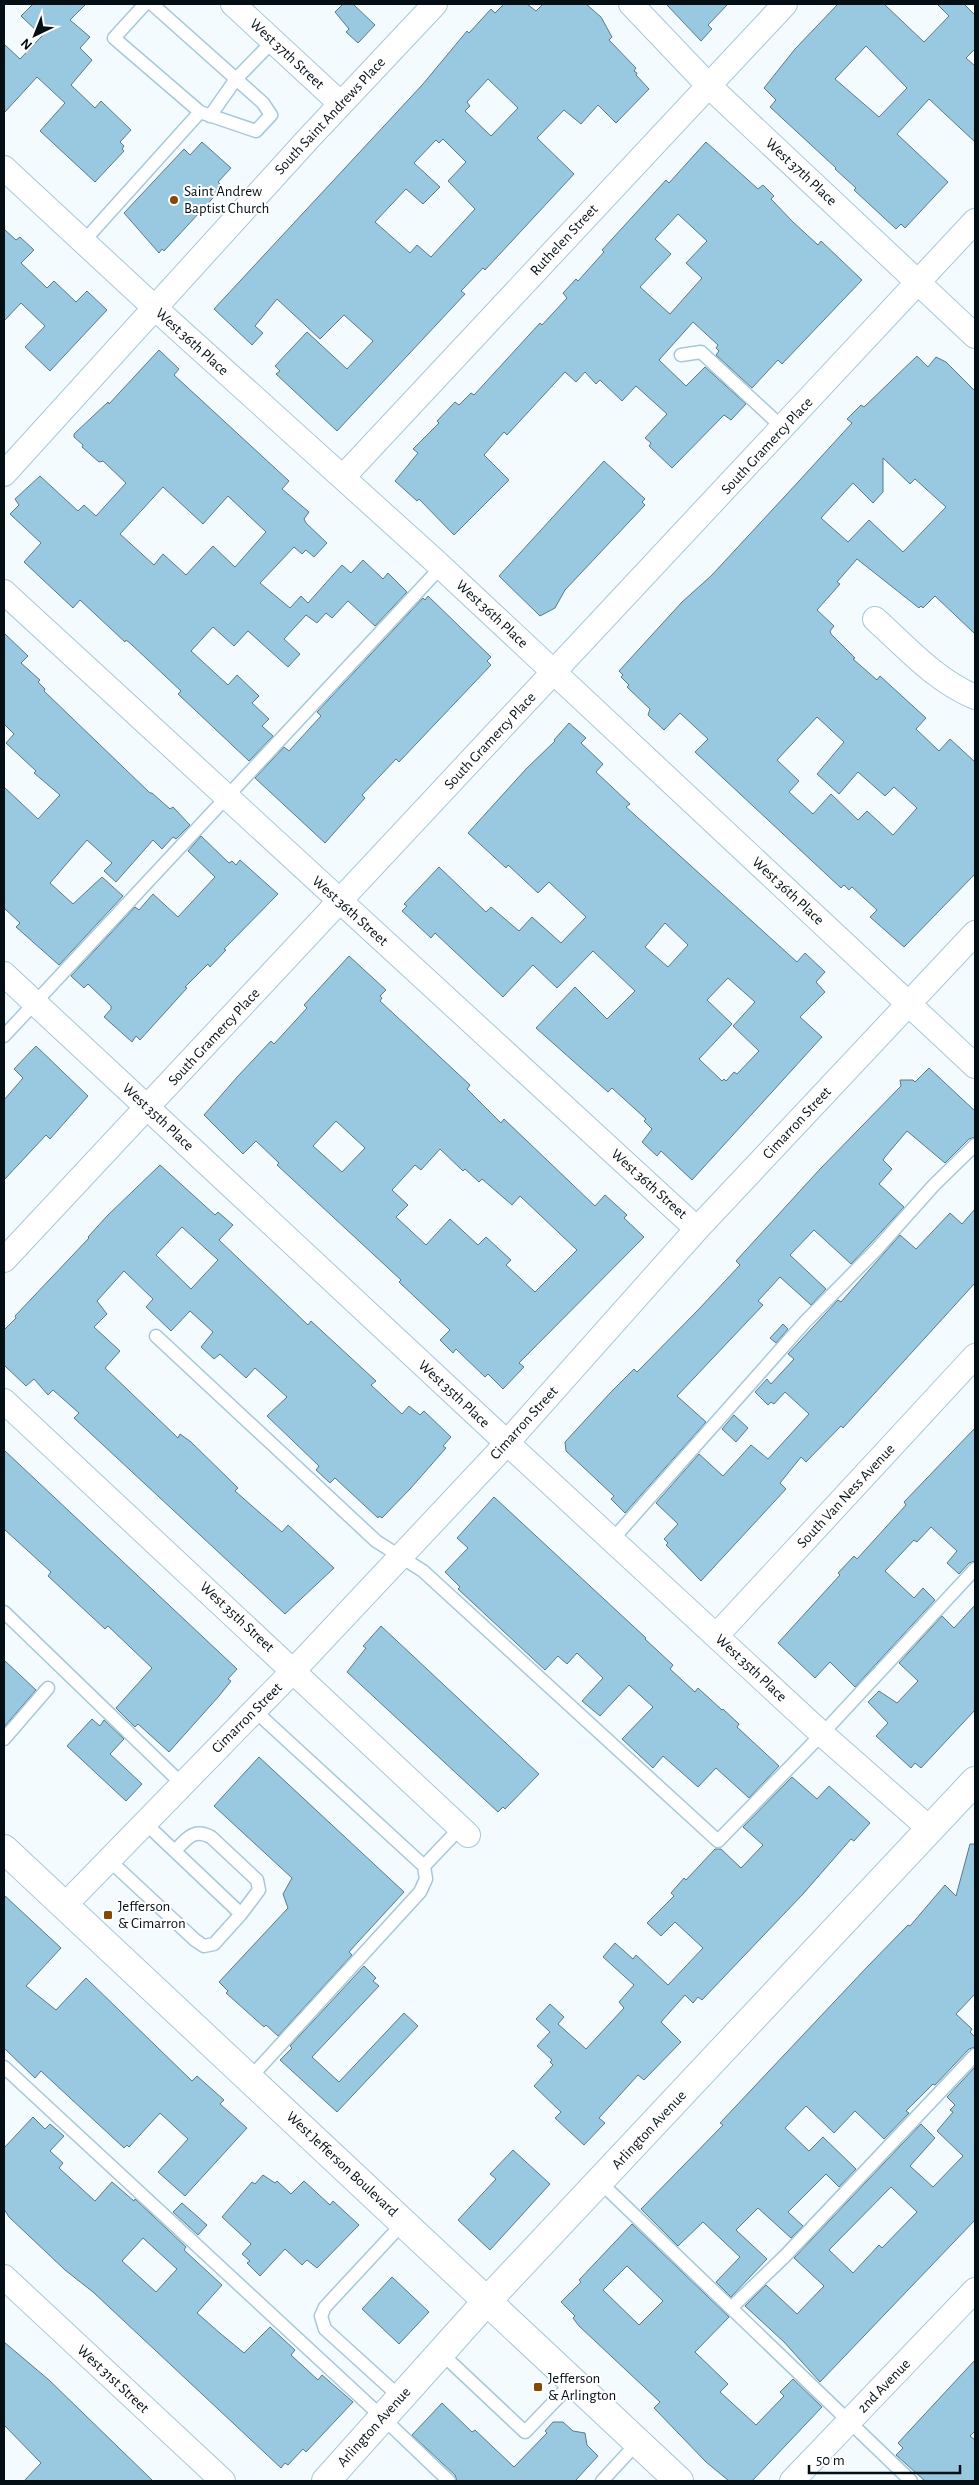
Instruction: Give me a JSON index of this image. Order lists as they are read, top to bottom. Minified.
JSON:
{"streets":{"main road":["Arlington Avenue","West Jefferson Boulevard"],"street":["West 37th Street","South Saint Andrews Place","West 37th Place","Ruthelen Street","West 36th Place","South Gramercy Place","West 36th Street","West 35th Place","Cimarron Street","South Van Ness Avenue","West 35th Street","West 31st Street","2nd Avenue"]},"crossings":[["West 37th Street","South Saint Andrews Place"],["South Saint Andrews Place","West 36th Place"],["West 37th Place","Ruthelen Street"],["West 37th Place","South Gramercy Place"],["Ruthelen Street","West 36th Place"],["West 36th Place","South Gramercy Place"],["West 36th Place","Cimarron Street"],["South Gramercy Place","West 36th Street"],["South Gramercy Place","West 35th Place"],["West 36th Street","Cimarron Street"],["West 35th Place","Cimarron Street"],["West 35th Place","South Van Ness Avenue"],["West 35th Place","Arlington Avenue"],["Cimarron Street","West 35th Street"],["Cimarron Street","West Jefferson Boulevard"],["Arlington Avenue","West Jefferson Boulevard"]],"places":{"other":["Saint Andrew Baptist Church"],"transit":["Jefferson & Cimarron","Jefferson & Arlington"]},"scale_bar":"50 m","north":"bottom left"}
